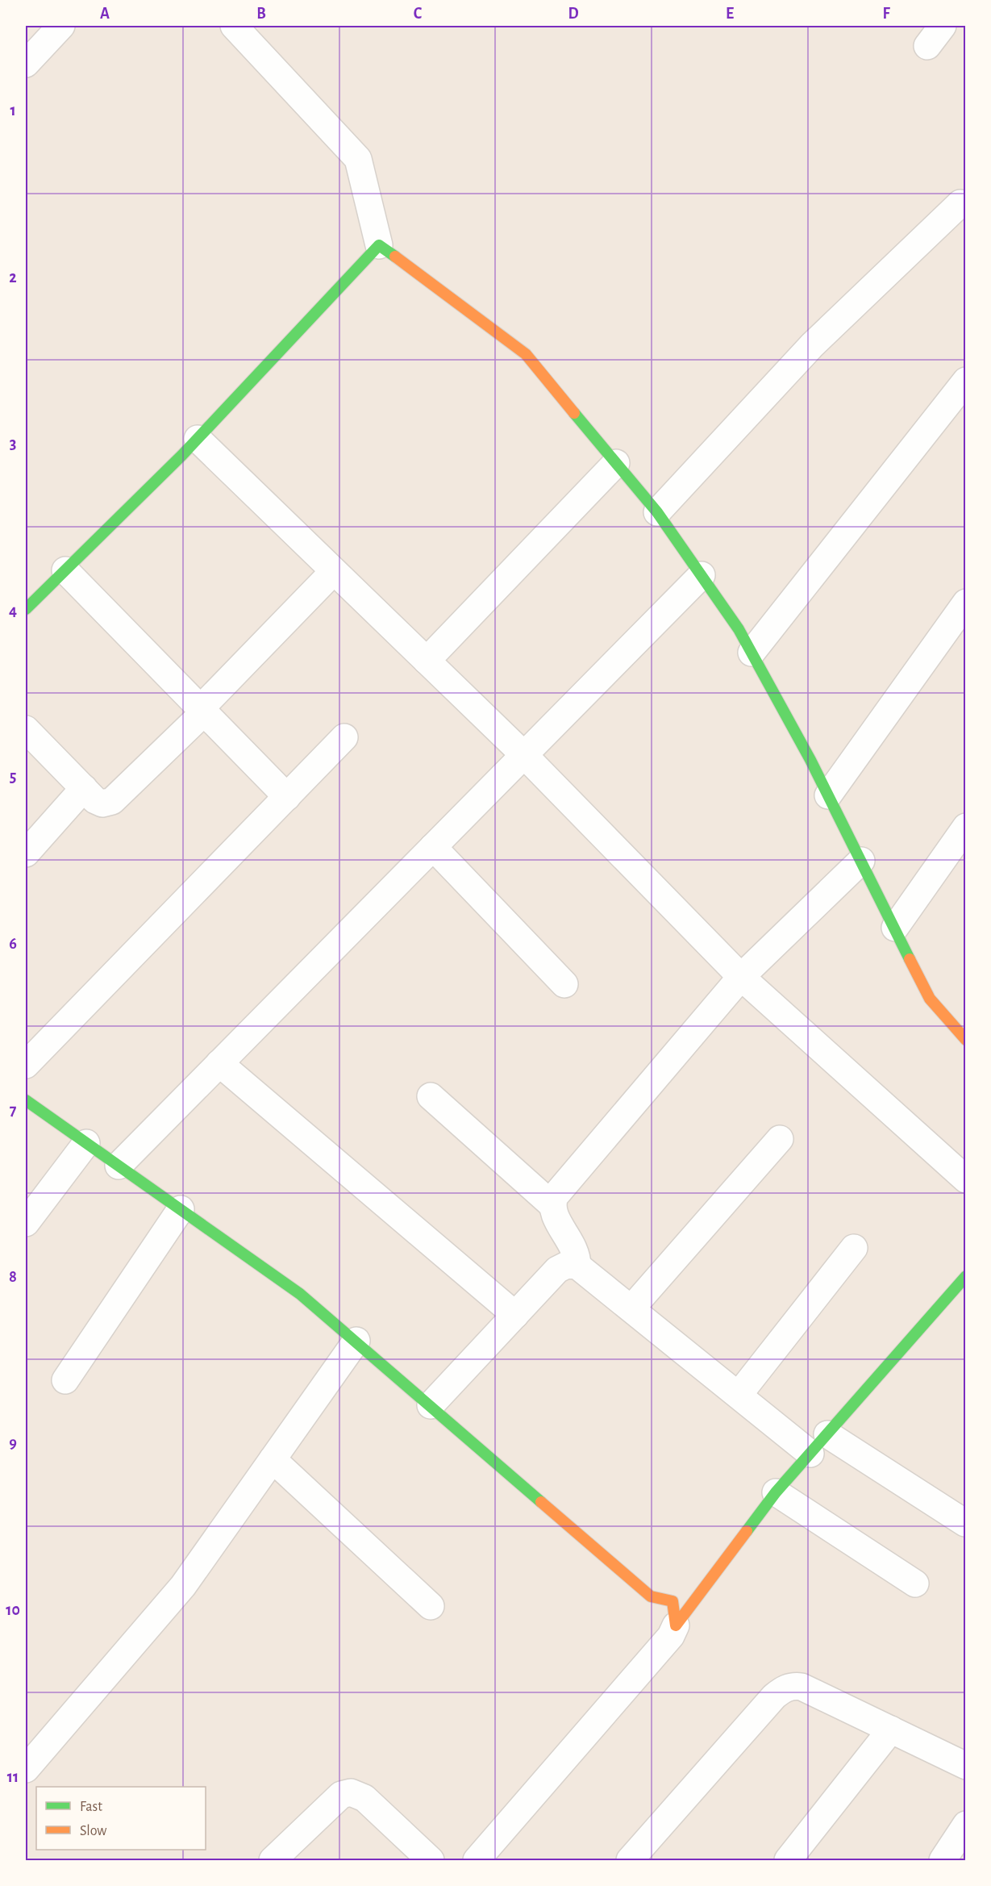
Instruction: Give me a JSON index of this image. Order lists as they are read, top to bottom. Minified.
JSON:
{"legend":["Fast","Slow"],"grid":{"columns":["A","B","C","D","E","F"],"rows":["1","2","3","4","5","6","7","8","9","10","11"]}}
